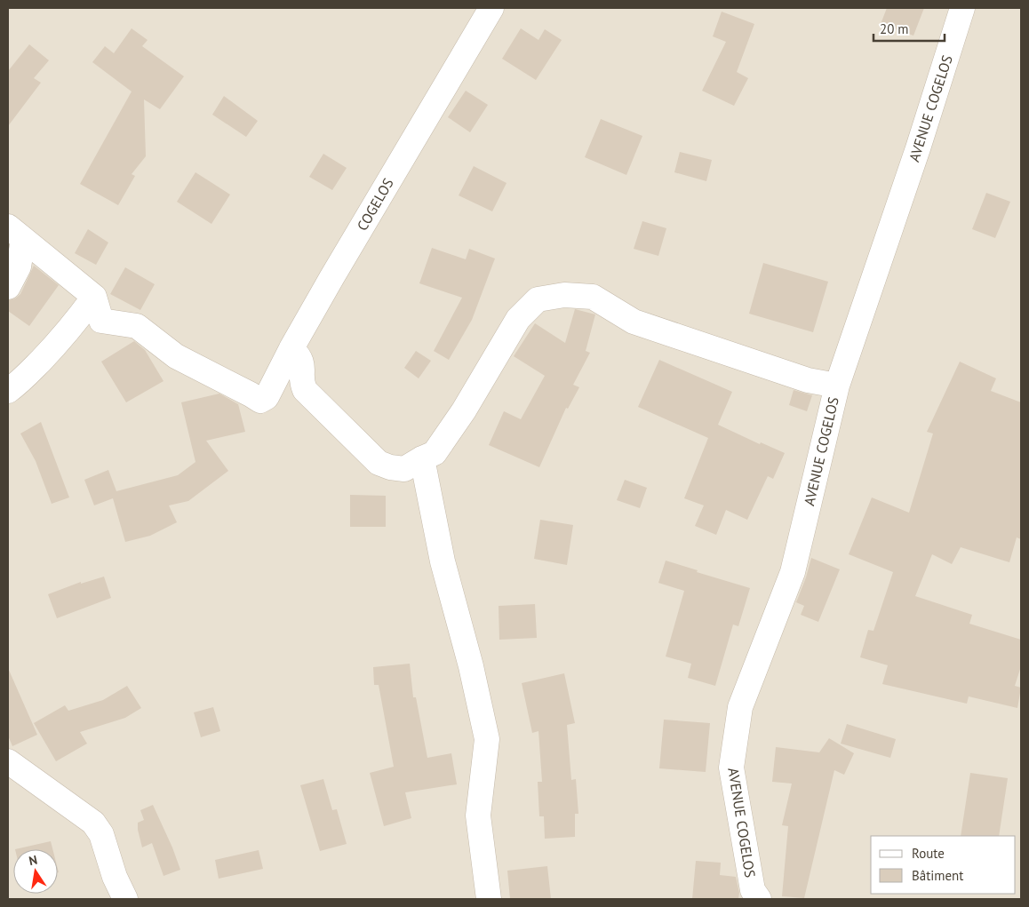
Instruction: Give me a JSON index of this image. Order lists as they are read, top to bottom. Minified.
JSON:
{"streets":{"street":["AVENUE COGELOS","COGELOS"]},"legend":["Route","Bâtiment"],"scale_bar":"20 m","north":"top"}
